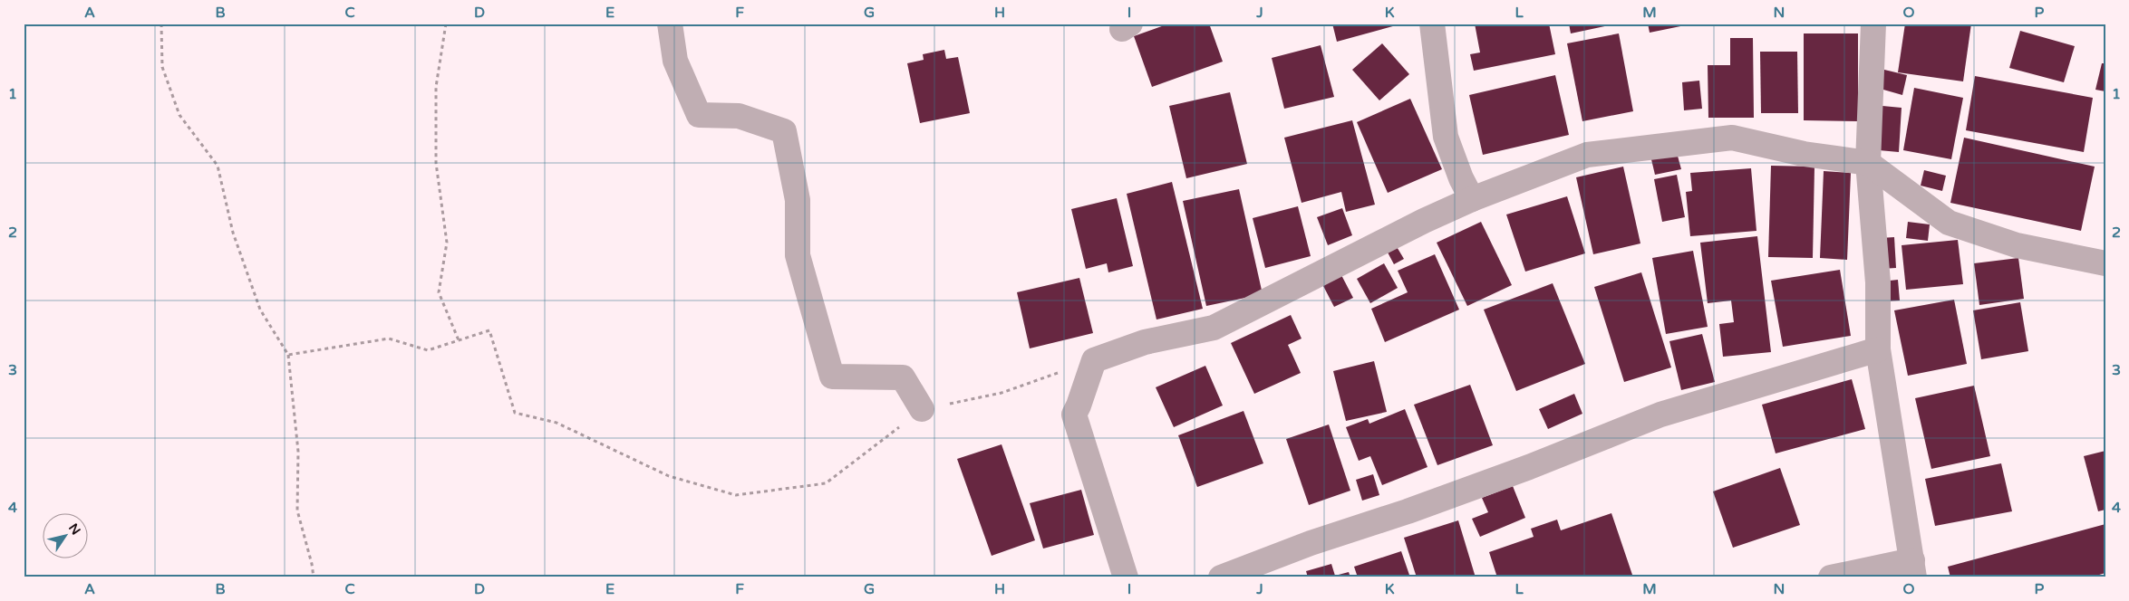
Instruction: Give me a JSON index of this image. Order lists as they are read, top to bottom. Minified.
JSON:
{"north":"top right","grid":{"columns":["A","B","C","D","E","F","G","H","I","J","K","L","M","N","O","P"],"rows":["1","2","3","4"]}}
